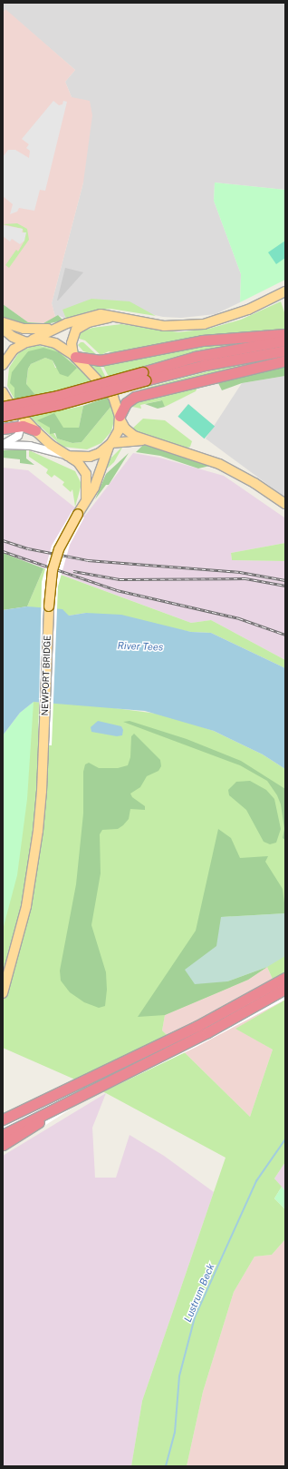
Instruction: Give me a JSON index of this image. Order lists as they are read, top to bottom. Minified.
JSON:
{"streets":{"main road":["NEWPORT BRIDGE"]},"water":["River Tees","Lustrum Beck"]}
